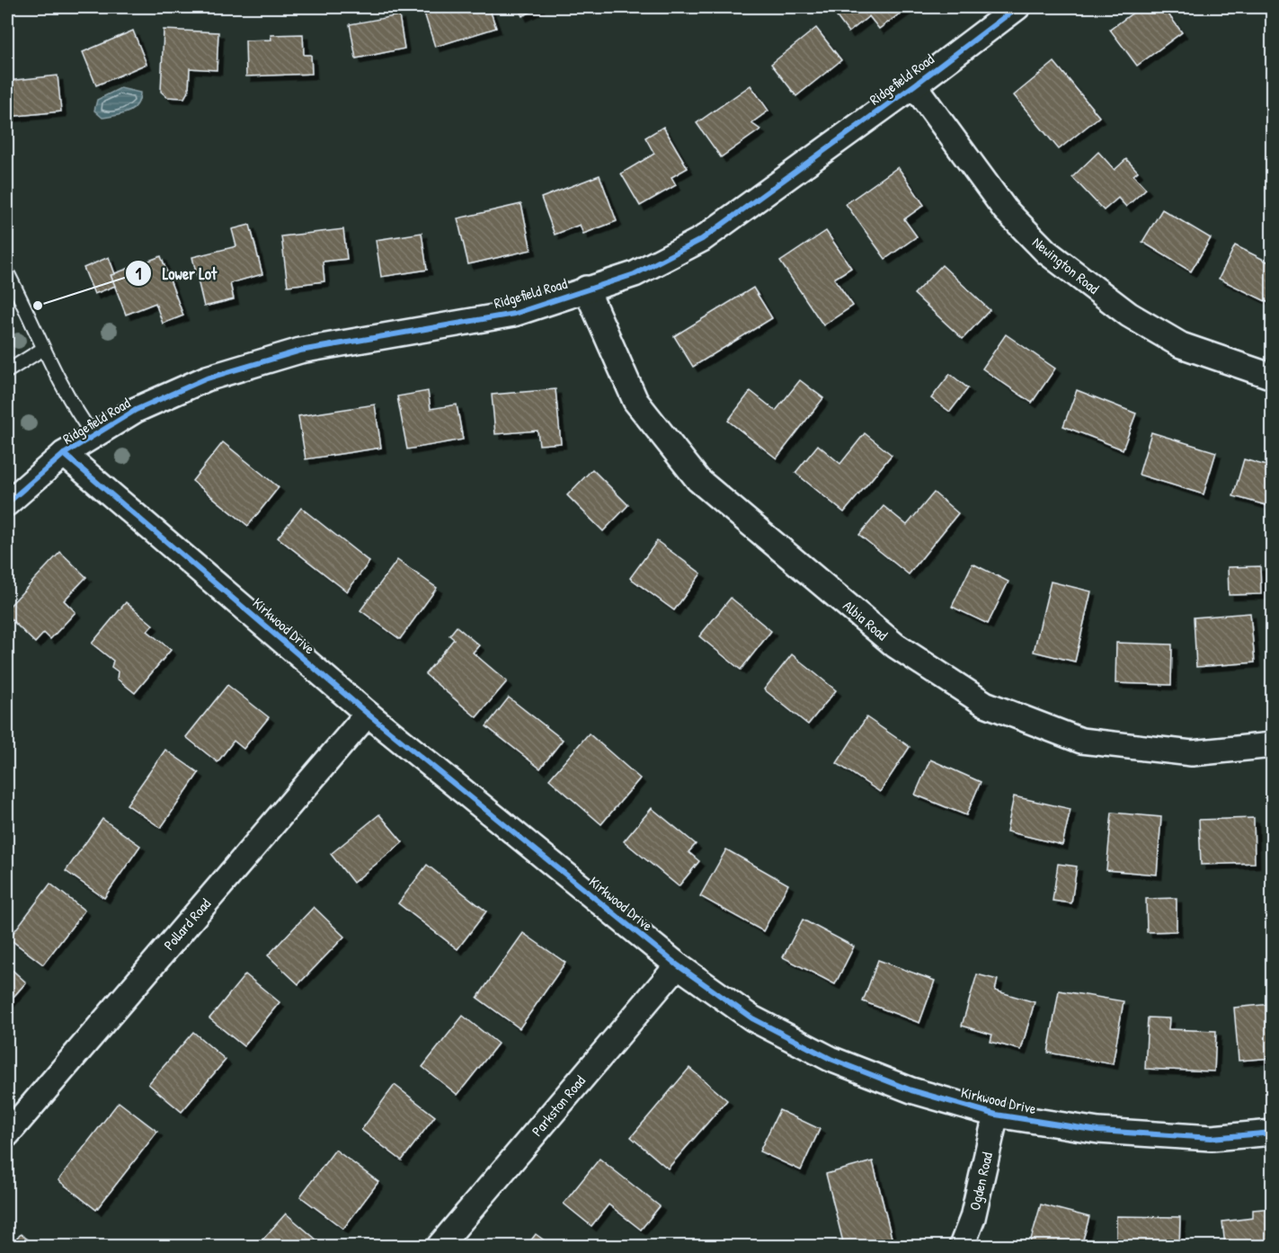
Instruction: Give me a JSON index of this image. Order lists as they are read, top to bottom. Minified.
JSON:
{"streets":{"street":["Ridgefield Road","Newington Road","Albia Road","Kirkwood Drive","Pollard Road","Parkston Road","Ogden Road"]},"crossings":[["Ridgefield Road","Newington Road"],["Ridgefield Road","Albia Road"],["Ridgefield Road","Kirkwood Drive"],["Kirkwood Drive","Pollard Road"],["Kirkwood Drive","Parkston Road"],["Kirkwood Drive","Ogden Road"]],"places":["Lower Lot"]}
